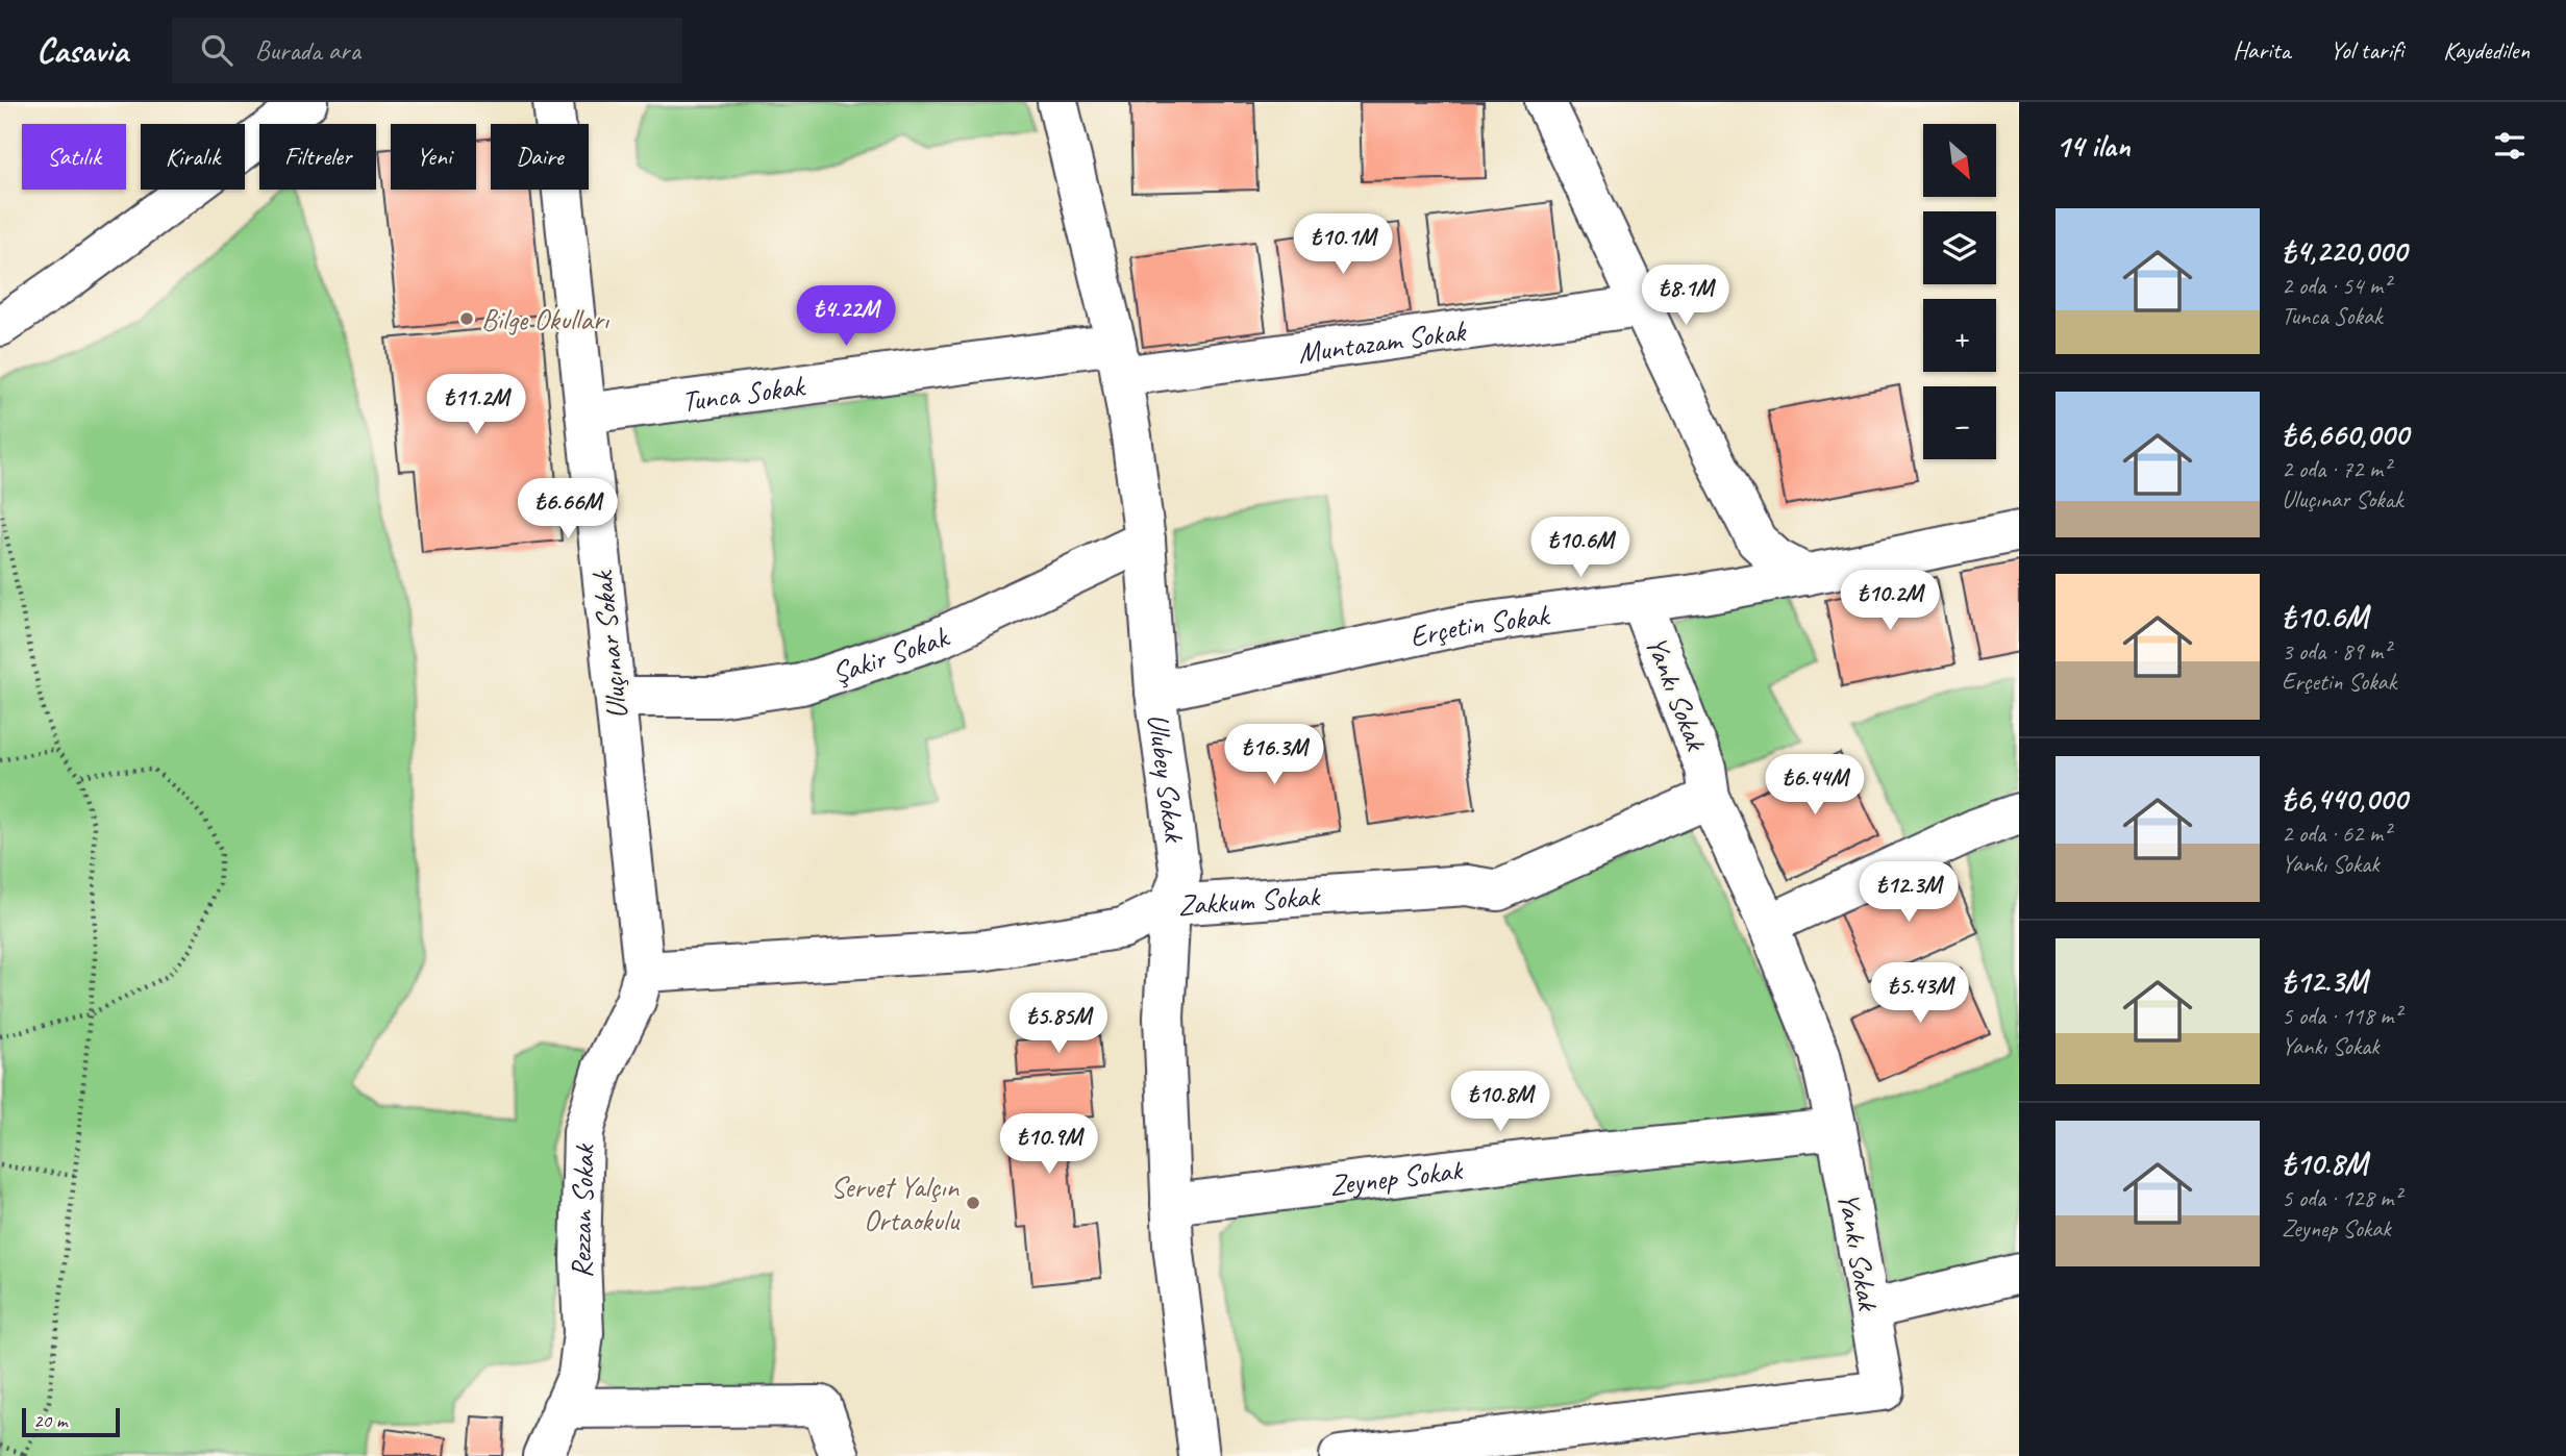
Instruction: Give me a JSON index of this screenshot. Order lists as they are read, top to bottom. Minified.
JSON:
{"streets":{"street":["Muntazam Sokak","Tunca Sokak","Erçetin Sokak","Uluçınar Sokak","Şakir Sokak","Yankı Sokak","Ulubey Sokak","Zakkum Sokak","Zeynep Sokak","Rezzan Sokak"]},"crossings":[["Muntazam Sokak","Tunca Sokak"],["Muntazam Sokak","Ulubey Sokak"],["Tunca Sokak","Uluçınar Sokak"],["Tunca Sokak","Ulubey Sokak"],["Erçetin Sokak","Yankı Sokak"],["Erçetin Sokak","Ulubey Sokak"],["Uluçınar Sokak","Şakir Sokak"],["Uluçınar Sokak","Zakkum Sokak"],["Uluçınar Sokak","Rezzan Sokak"],["Şakir Sokak","Ulubey Sokak"],["Yankı Sokak","Zakkum Sokak"],["Yankı Sokak","Zeynep Sokak"],["Ulubey Sokak","Zakkum Sokak"],["Ulubey Sokak","Zeynep Sokak"],["Zakkum Sokak","Rezzan Sokak"]],"places":["Bilge Okulları","Servet Yalçın Ortaokulu"],"scale_bar":"20 m","north":"bottom right","page":{"header":"Casavia","search":"Burada ara","nav":["Harita","Yol tarifi","Kaydedilen"],"heading":"14 ilan","map_buttons":["+","−"],"chip":["Satılık","Kiralık","Filtreler","Yeni","Daire"],"list":[{"name":"₺4,220,000","note":"2 oda · 54 m² · Tunca Sokak"},{"name":"₺6,660,000","note":"2 oda · 72 m² · Uluçınar Sokak"},{"name":"₺10.6M","note":"3 oda · 89 m² · Erçetin Sokak"},{"name":"₺6,440,000","note":"2 oda · 62 m² · Yankı Sokak"},{"name":"₺12.3M","note":"5 oda · 118 m² · Yankı Sokak"},{"name":"₺10.8M","note":"5 oda · 128 m² · Zeynep Sokak"}],"price":["₺10.1M","₺8.1M","₺4.22M","₺11.2M","₺6.66M","₺10.6M","₺10.2M","₺16.3M","₺6.44M","₺12.3M","₺5.43M","₺5.85M","₺10.8M","₺10.9M"],"scale":"20 m"}}
